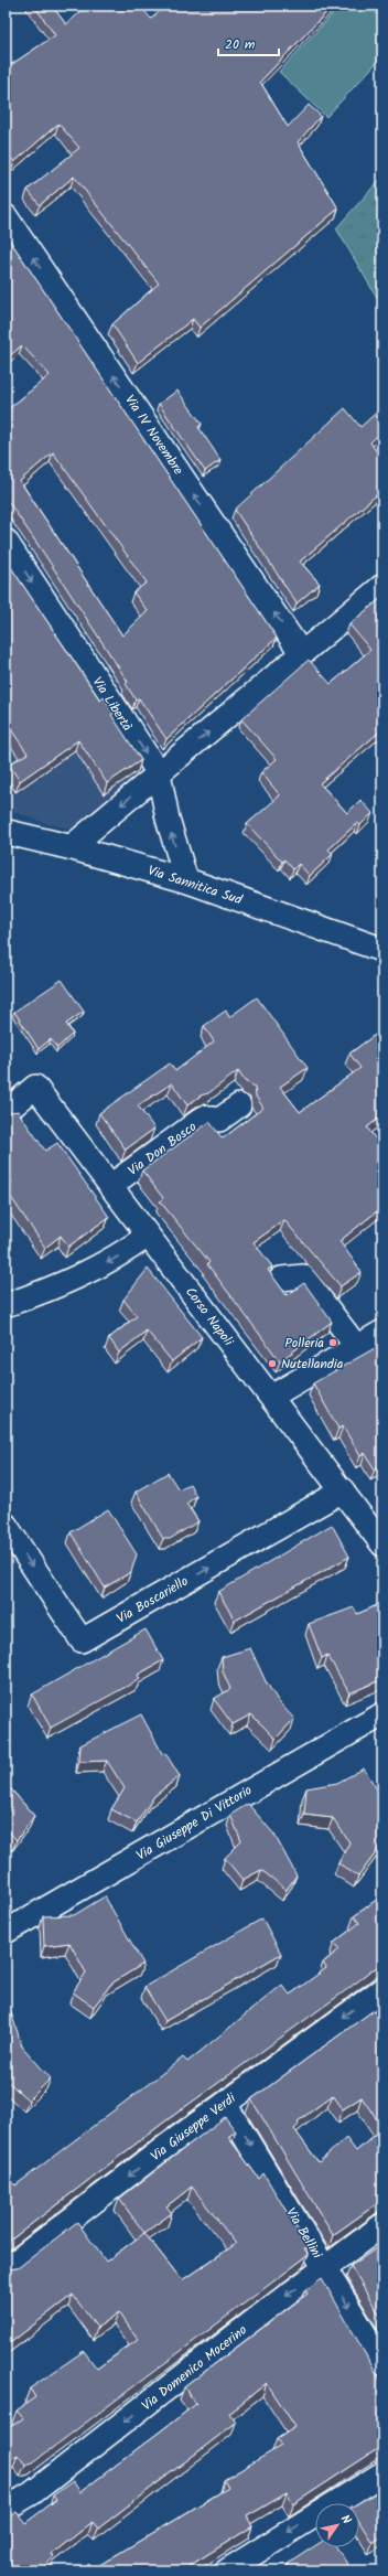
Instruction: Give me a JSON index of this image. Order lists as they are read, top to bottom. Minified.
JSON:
{"streets":{"main road":["Via Sannitica Sud"],"street":["Via IV Novembre","Via Libertà","Via Don Bosco","Corso Napoli","Via Boscariello","Via Giuseppe Di Vittorio","Via Giuseppe Verdi","Via Bellini","Via Domenico Mocerino"]},"crossings":[["Via Libertà","Via Sannitica Sud"],["Via Don Bosco","Corso Napoli"],["Corso Napoli","Via Boscariello"],["Via Giuseppe Verdi","Via Bellini"],["Via Bellini","Via Domenico Mocerino"]],"one_way":["Via IV Novembre","Via Giuseppe Verdi","Via Bellini"],"places":["Polleria","Nutellandia"],"scale_bar":"20 m","north":"top right"}
